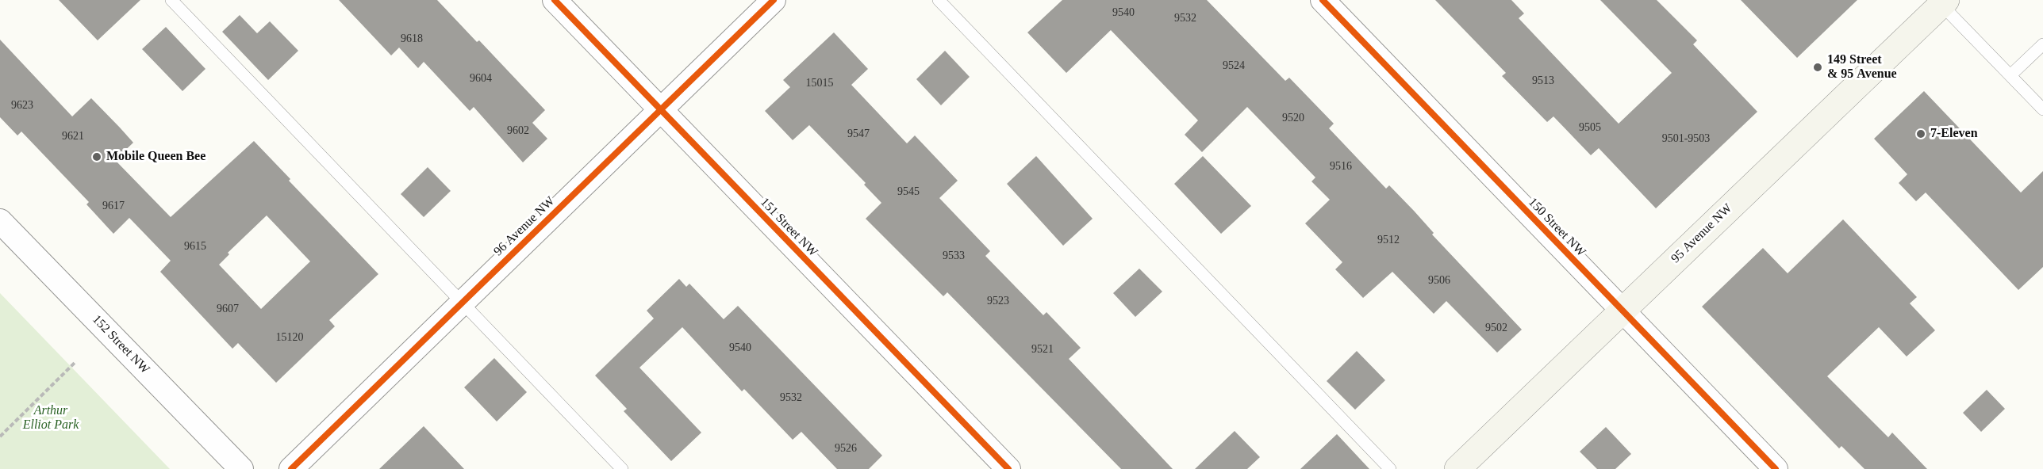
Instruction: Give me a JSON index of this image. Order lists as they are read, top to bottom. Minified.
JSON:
{"streets":{"main road":["95 Avenue NW"],"street":["96 Avenue NW","151 Street NW","150 Street NW","152 Street NW"]},"crossings":[["96 Avenue NW","151 Street NW"],["150 Street NW","95 Avenue NW"]],"parks":["Arthur Elliot Park"],"places":["149 Street & 95 Avenue","7-Eleven","Mobile Queen Bee"],"house_numbers":["9540","9532","9618","9524","9604","9513","15015","9623","9520","9505","9602","9547","9621","9501-9503","9516","9545","9617","9512","9615","9533","9506","9523","9607","9502","15120","9540","9521","9532","9526"]}
